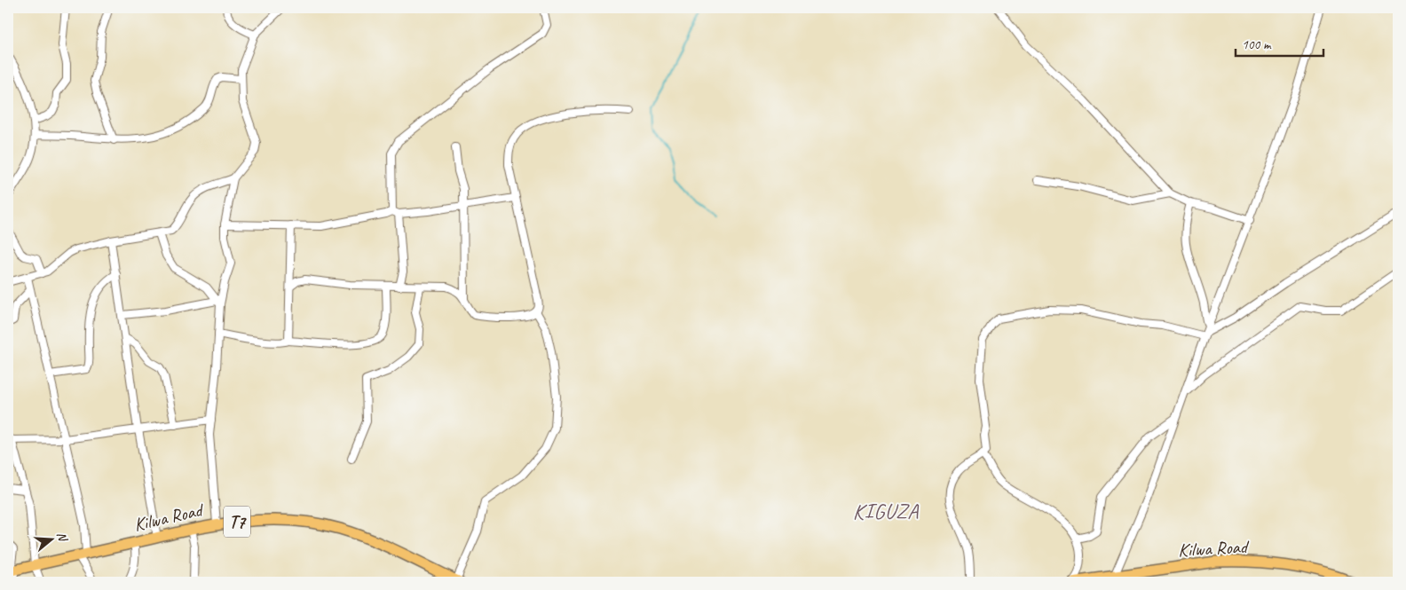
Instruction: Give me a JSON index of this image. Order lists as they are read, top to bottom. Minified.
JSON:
{"streets":{"highway":["Kilwa Road","T7"]},"districts":["KIGUZA"],"scale_bar":"100 m","north":"right"}
